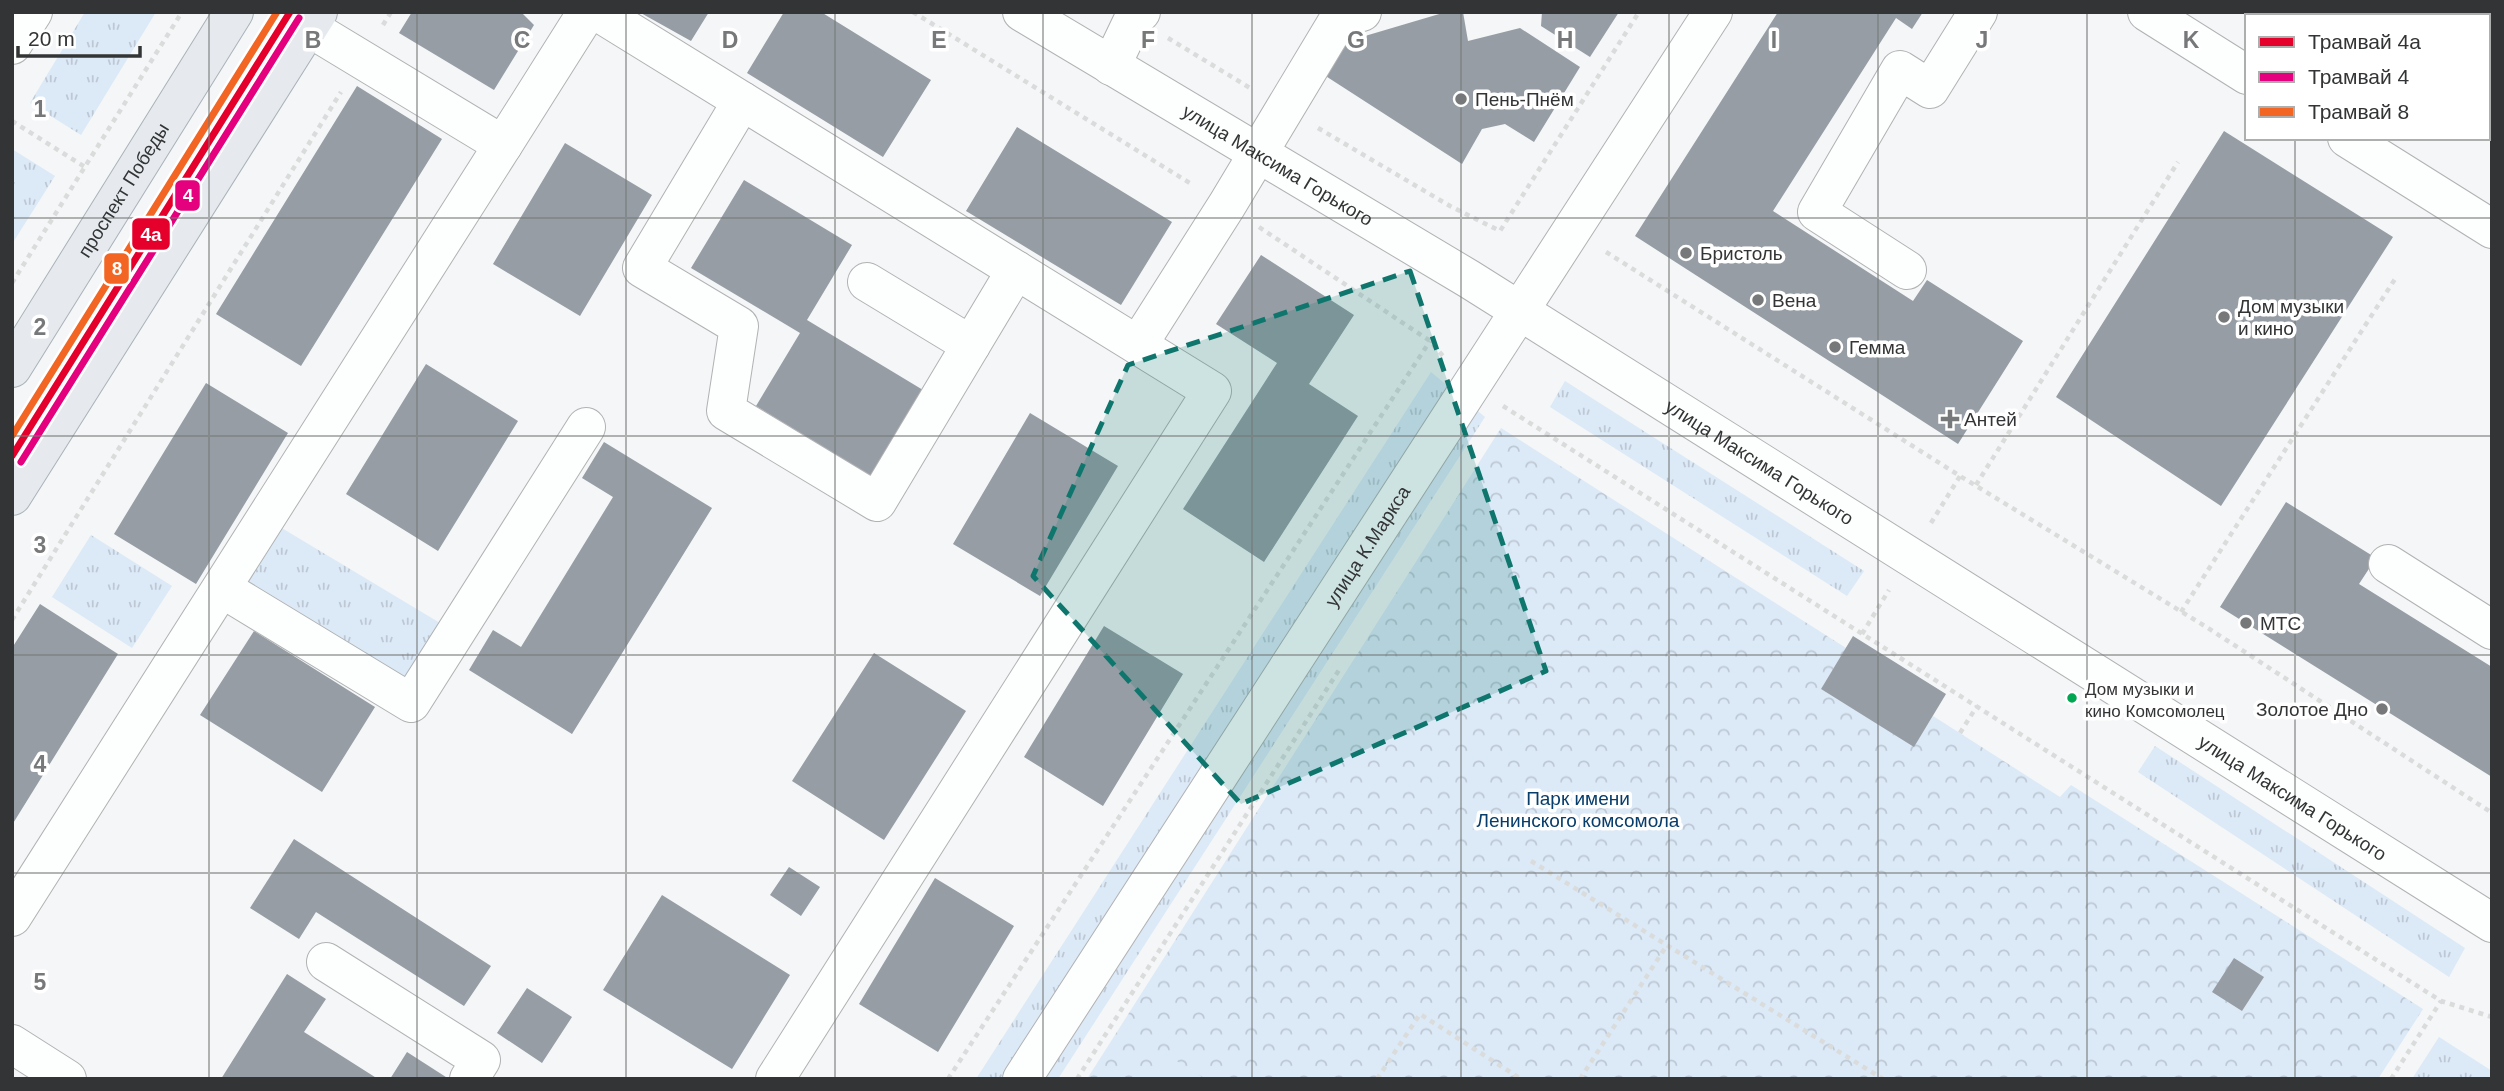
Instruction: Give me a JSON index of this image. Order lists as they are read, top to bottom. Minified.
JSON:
{"streets":{"main road":["проспект Победы"],"street":["улица Максима Горького","улица К.Маркса"]},"crossings":[["улица Максима Горького","улица К.Маркса"]],"parks":["Парк имени Ленинского комсомола"],"places":{"other":["Пень-Пнём","Бристоль","Вена","Дом музыки и кино","Гемма","МТС","Дом музыки и кино Комсомолец","Золотое Дно"],"health":["Антей"]},"lines":["tram line 4а","tram line 8","tram line 4"],"legend":["Трамвай 4а","Трамвай 4","Трамвай 8"],"scale_bar":"20 m","grid":{"columns":["B","C","D","E","F","G","H","I","J","K"],"rows":["1","2","3","4","5"]}}
